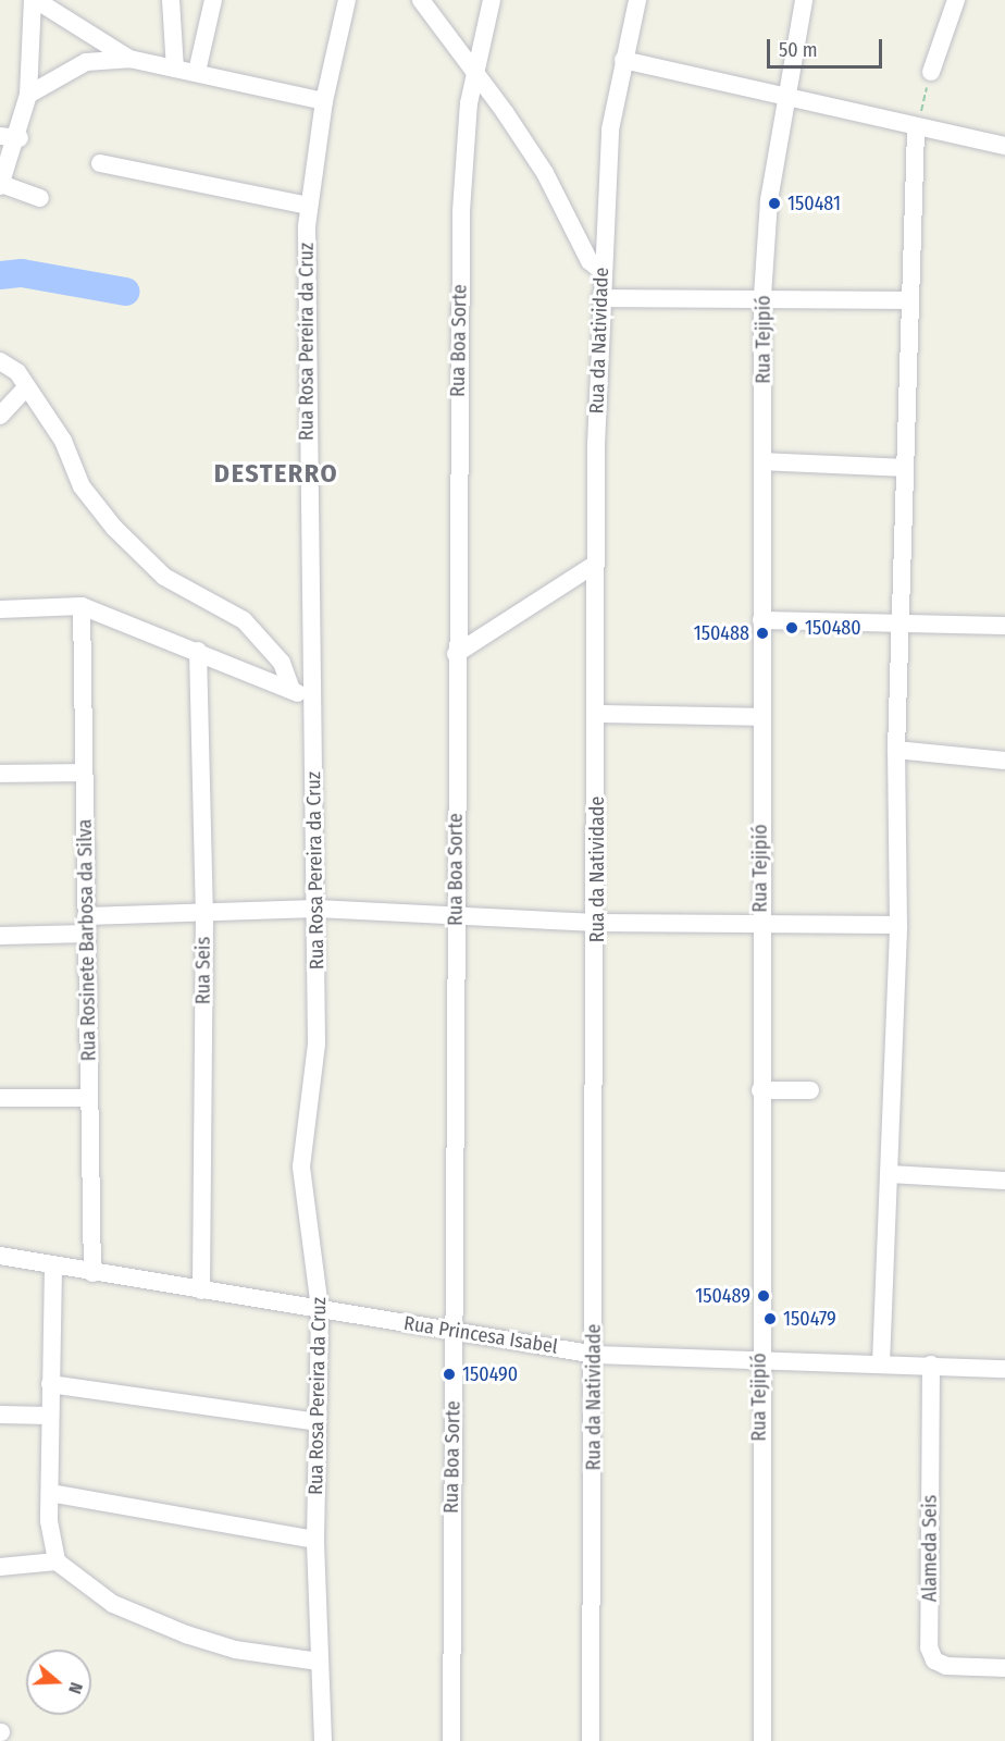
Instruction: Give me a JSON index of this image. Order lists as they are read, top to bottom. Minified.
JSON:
{"streets":{"street":["Rua Tejipió","Rua Boa Sorte","Rua da Natividade","Rua Rosa Pereira da Cruz","Rua Rosinete Barbosa da Silva","Rua Seis","Rua Princesa Isabel","Alameda Seis"]},"crossings":[["Rua Tejipió","Rua Princesa Isabel"],["Rua Boa Sorte","Rua Princesa Isabel"],["Rua da Natividade","Rua Princesa Isabel"],["Rua Rosa Pereira da Cruz","Rua Princesa Isabel"],["Rua Rosinete Barbosa da Silva","Rua Princesa Isabel"],["Rua Seis","Rua Princesa Isabel"],["Rua Princesa Isabel","Alameda Seis"]],"districts":["DESTERRO"],"places":["150481","150480","150488","150489","150479","150490"],"scale_bar":"50 m","north":"right"}
